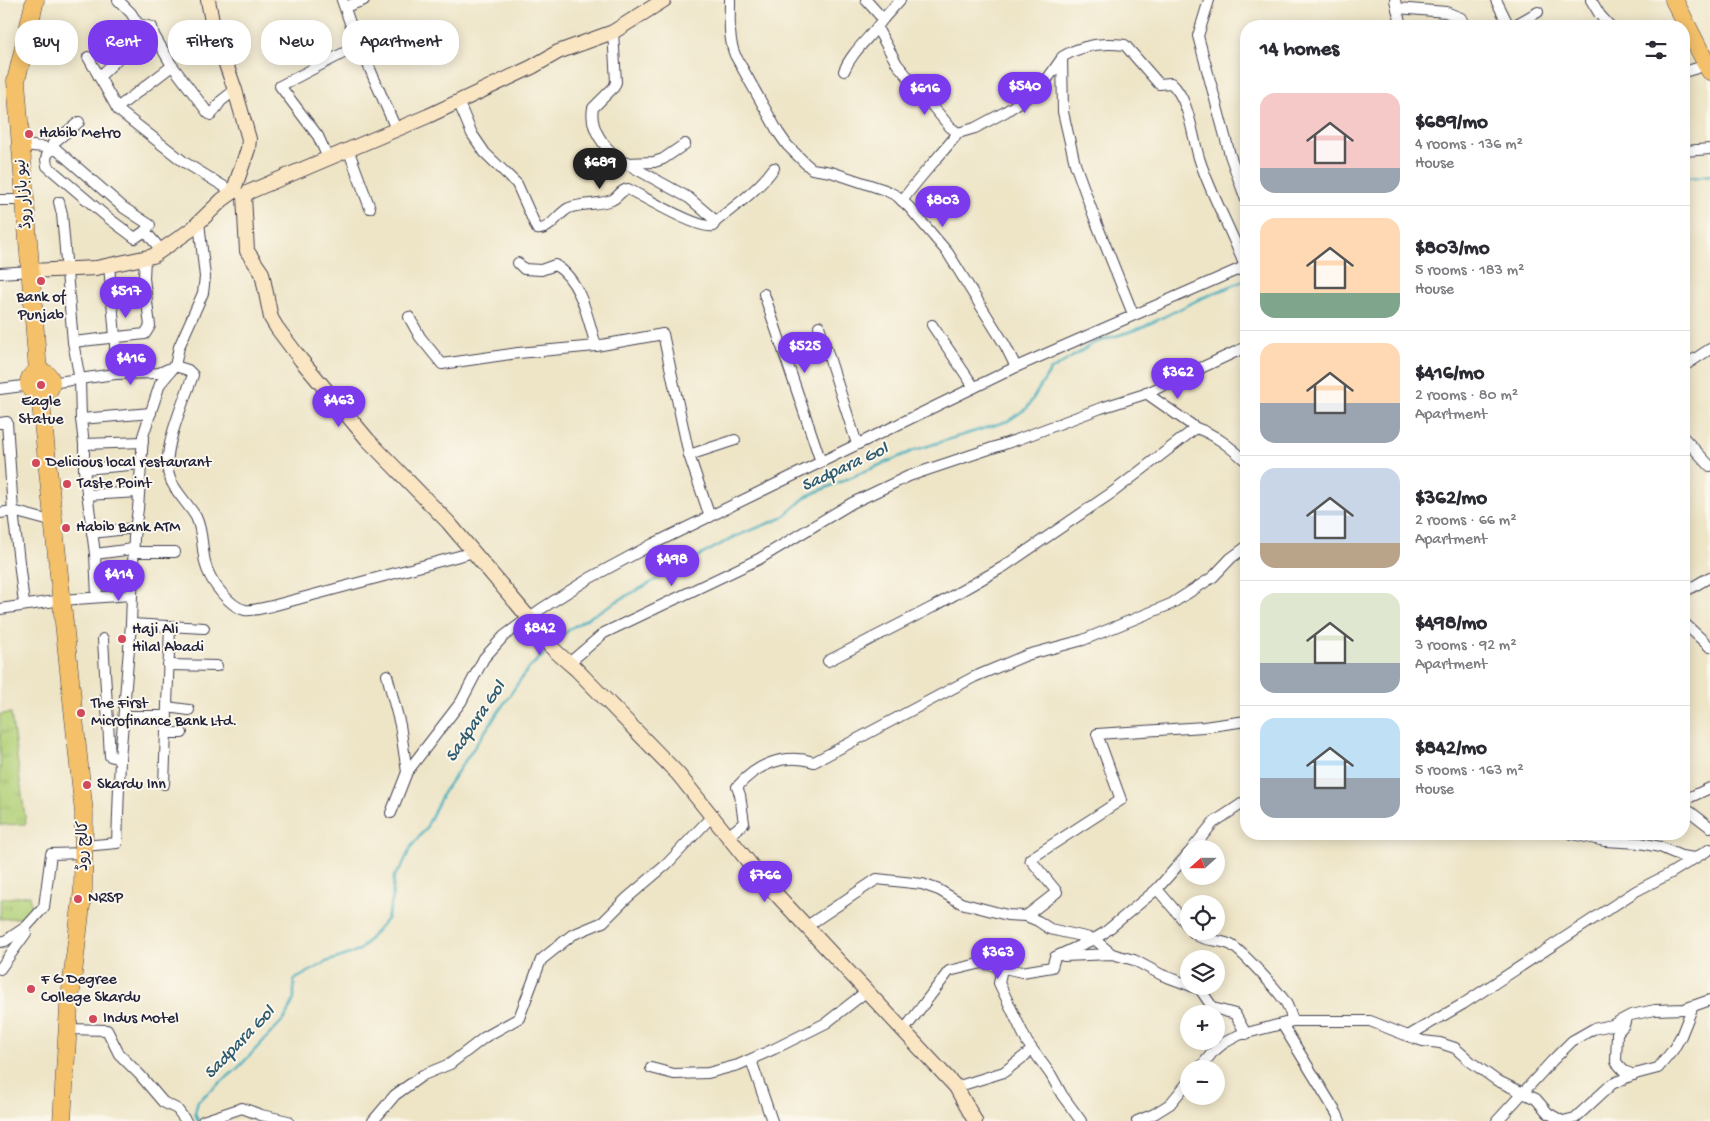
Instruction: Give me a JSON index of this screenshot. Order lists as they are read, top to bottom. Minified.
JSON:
{"streets":{"highway":["نیو بازار روڈ","کالج روڈ"]},"crossings":[["نیو بازار روڈ","کالج روڈ"]],"water":["Sadpara Gol"],"places":["Habib Metro","Bank of Punjab","Eagle Statue","Delicious local restaurant","Taste Point","Habib Bank ATM","Haji Ali Hilal Abadi","The First Microfinance Bank Ltd.","Skardu Inn","NRSP","F G Degree College Skardu","Indus Motel"],"north":"left","page":{"chip":["Buy","Rent","Filters","New","Apartment"],"heading":"14 homes","price":["$540","$616","$689","$803","$517","$525","$416","$362","$463","$498","$414","$842","$766","$363"],"list":[{"name":"$689/mo","note":"4 rooms · 136 m² · House"},{"name":"$803/mo","note":"5 rooms · 183 m² · House"},{"name":"$416/mo","note":"2 rooms · 80 m² · Apartment"},{"name":"$362/mo","note":"2 rooms · 66 m² · Apartment"},{"name":"$498/mo","note":"3 rooms · 92 m² · Apartment"},{"name":"$842/mo","note":"5 rooms · 163 m² · House"}],"map_buttons":["+","−"]}}
